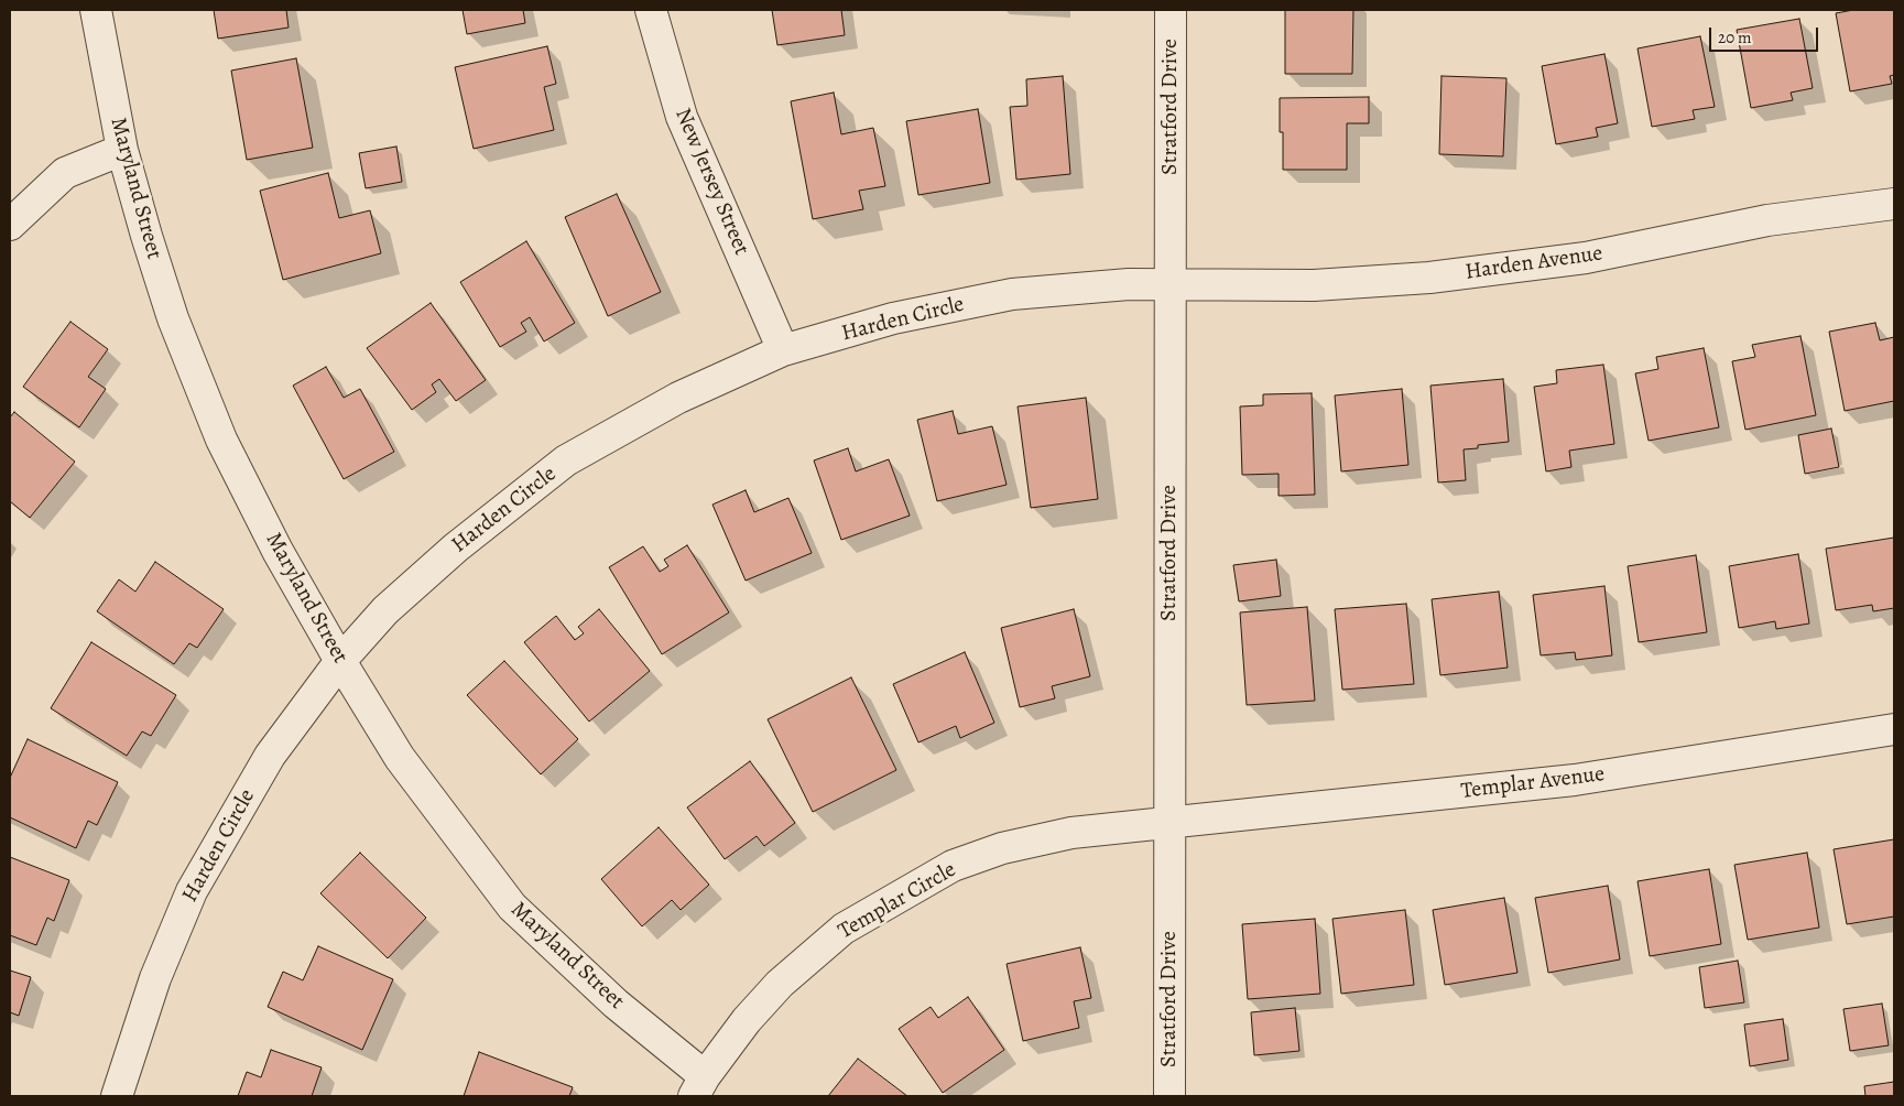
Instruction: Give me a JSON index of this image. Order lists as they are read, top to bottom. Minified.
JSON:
{"streets":{"street":["Stratford Drive","New Jersey Street","Maryland Street","Harden Avenue","Harden Circle","Templar Avenue","Templar Circle"]},"crossings":[["Stratford Drive","Harden Avenue"],["Stratford Drive","Harden Circle"],["Stratford Drive","Templar Avenue"],["Stratford Drive","Templar Circle"],["New Jersey Street","Harden Circle"],["Maryland Street","Harden Circle"],["Maryland Street","Templar Circle"],["Harden Avenue","Harden Circle"],["Templar Avenue","Templar Circle"]],"scale_bar":"20 m"}
